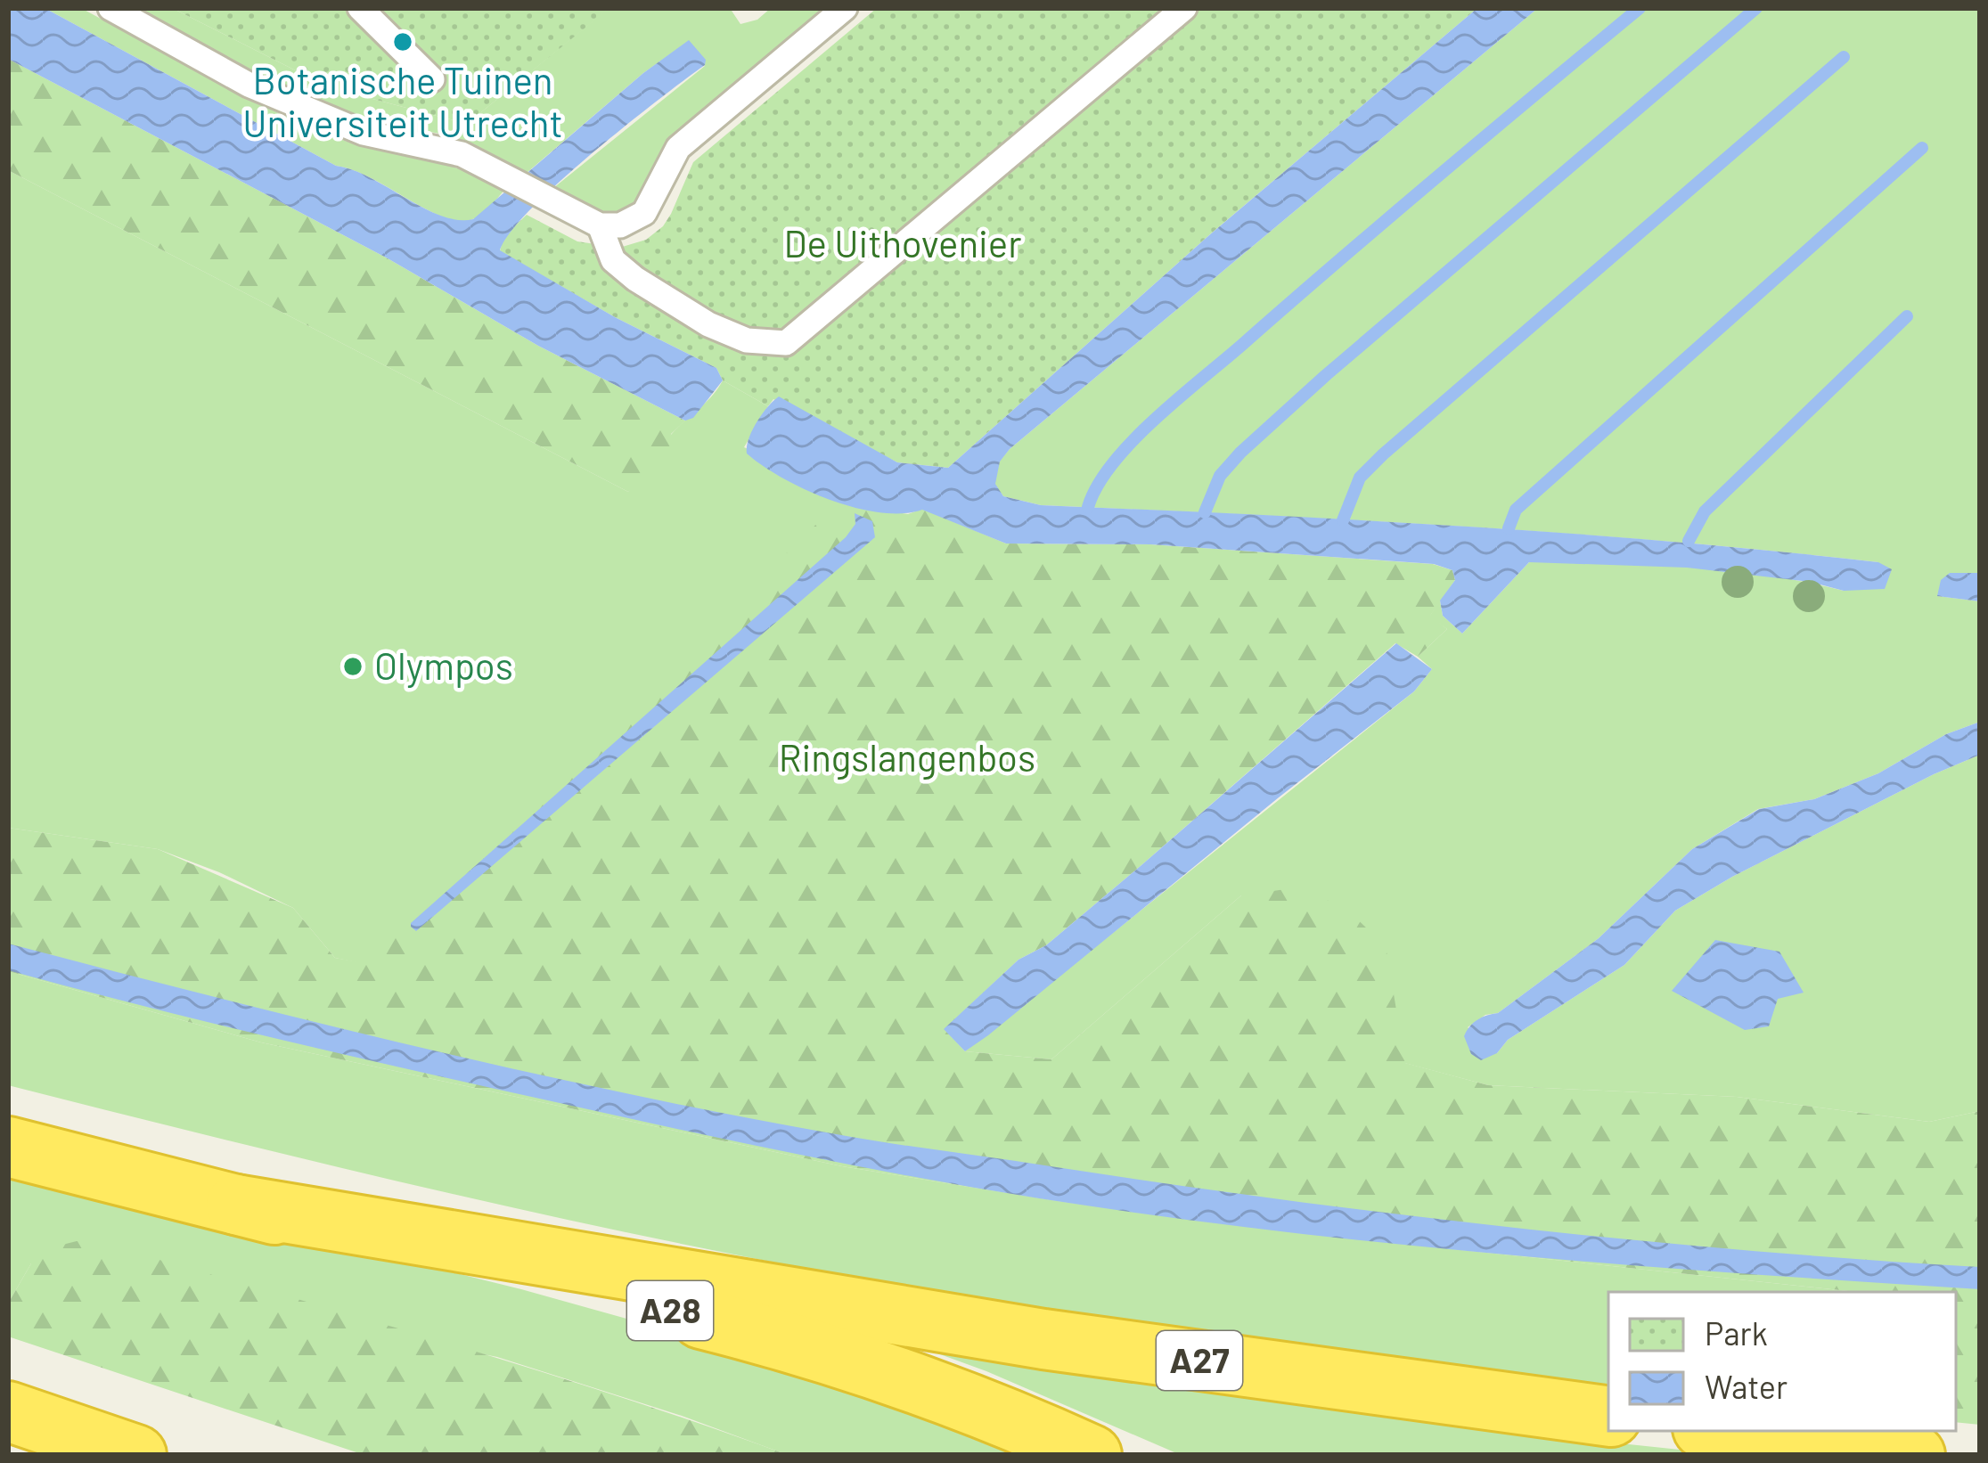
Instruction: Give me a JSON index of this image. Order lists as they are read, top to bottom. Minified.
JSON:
{"streets":{"highway":["A28","A27"]},"crossings":[["A28","A27"]],"parks":["De Uithovenier","Ringslangenbos"],"places":["Botanische Tuinen Universiteit Utrecht","Olympos"],"legend":["Park","Water"]}
